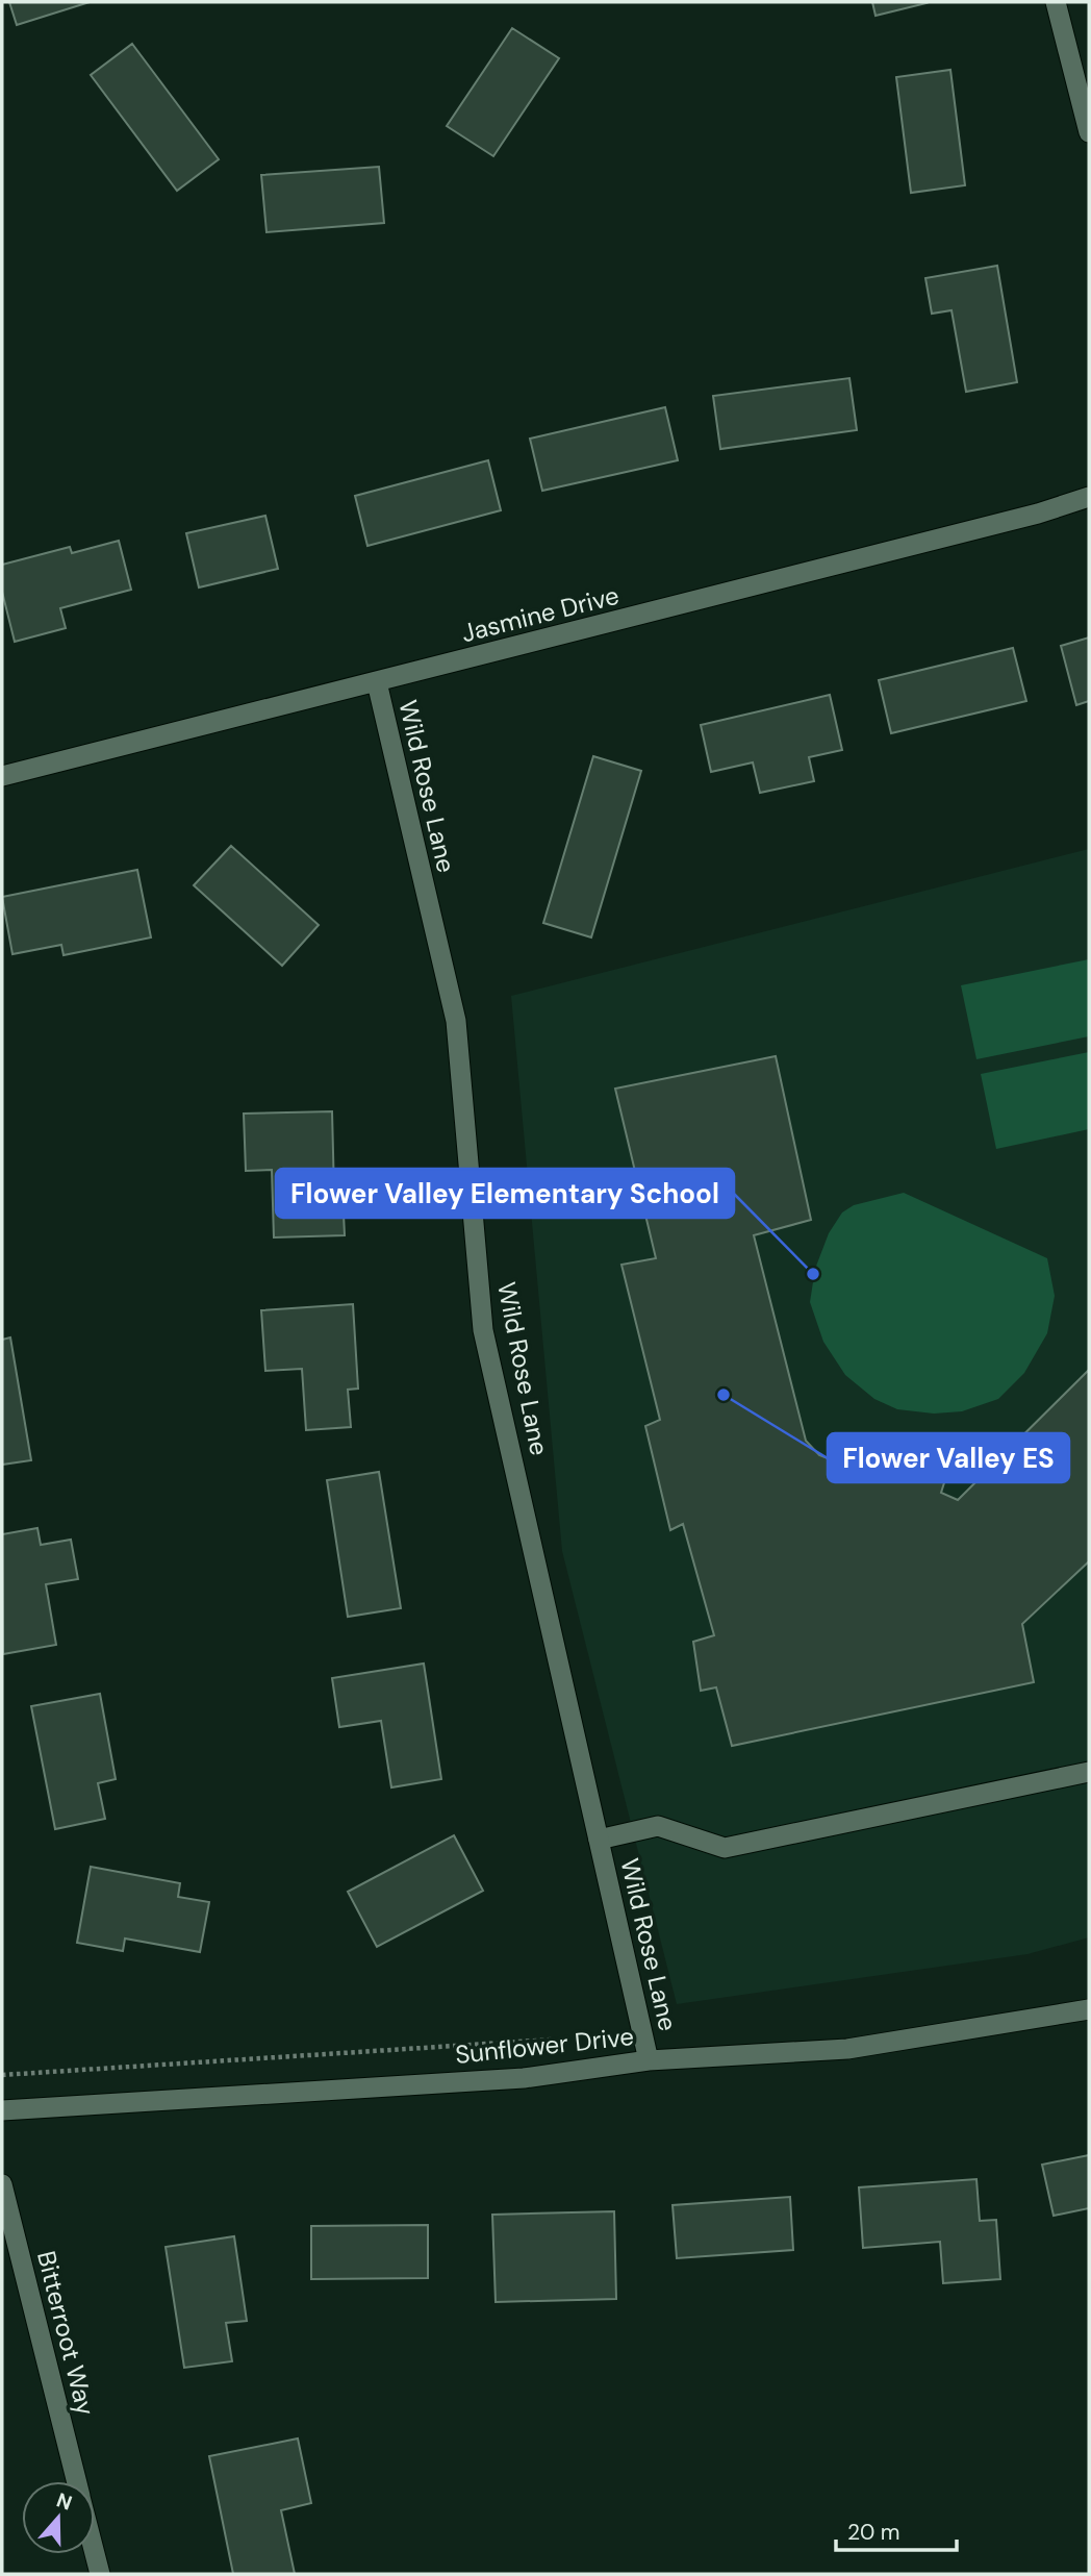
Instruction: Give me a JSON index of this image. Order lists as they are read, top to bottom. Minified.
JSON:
{"streets":{"street":["Jasmine Drive","Wild Rose Lane","Sunflower Drive","Bitterroot Way"]},"crossings":[["Jasmine Drive","Wild Rose Lane"],["Wild Rose Lane","Sunflower Drive"]],"places":["Flower Valley Elementary School","Flower Valley ES"],"scale_bar":"20 m","north":"top"}
